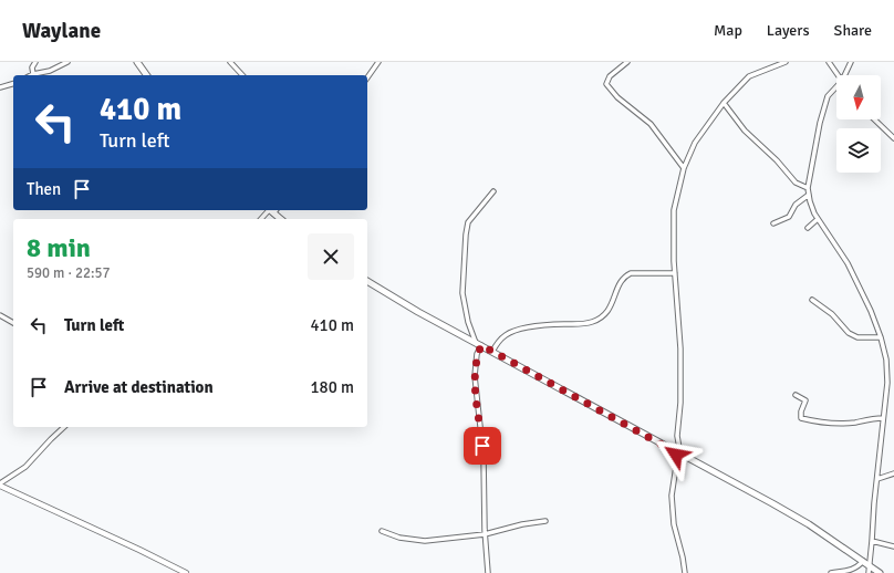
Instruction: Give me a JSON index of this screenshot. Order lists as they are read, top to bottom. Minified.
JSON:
{"north":"bottom","page":{"header":"Waylane","nav":["Map","Layers","Share"],"turn":["410 m","Turn left"],"then":"Then","heading":["8 min","590 m · 22:57"],"list":[{"name":"Turn left","value":"410 m"},{"name":"Arrive at destination","value":"180 m"}]}}
